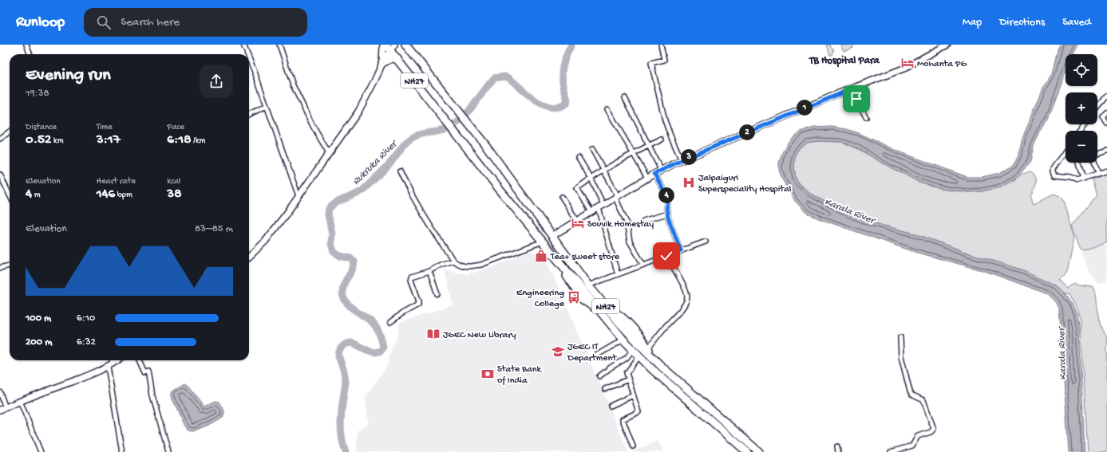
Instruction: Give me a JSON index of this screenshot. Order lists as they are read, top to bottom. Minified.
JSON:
{"streets":{"highway":["NH27"]},"districts":["TB Hospital Para"],"water":["Rukruka River","Karala River"],"places":{"hotel":["Mohanta PG","Souvik Homestay"],"hospital":["Jalpaiguri Superspeciality Hospital"],"shop":["Tea+ sweet store"],"bus stop":["Engineering College"],"library":["JGEC New Library"],"school or university":["JGEC IT Department"],"bank":["State Bank of India"]},"page":{"header":"Runloop","search":"Search here","nav":["Map","Directions","Saved"],"map_buttons":["+","−"],"heading":["Evening run","19:38"],"pins":["1","2","3","4"],"stats":[["Distance","0.52 km"],["Time","3:17"],["Pace","6:18 /km"],["Elevation","4 m"],["Heart rate","146 bpm"],["kcal","38"]],"chart":["Elevation","83–85 m"],"list":[{"name":"100 m","note":"6:10"},{"name":"200 m","note":"6:32"}]}}
